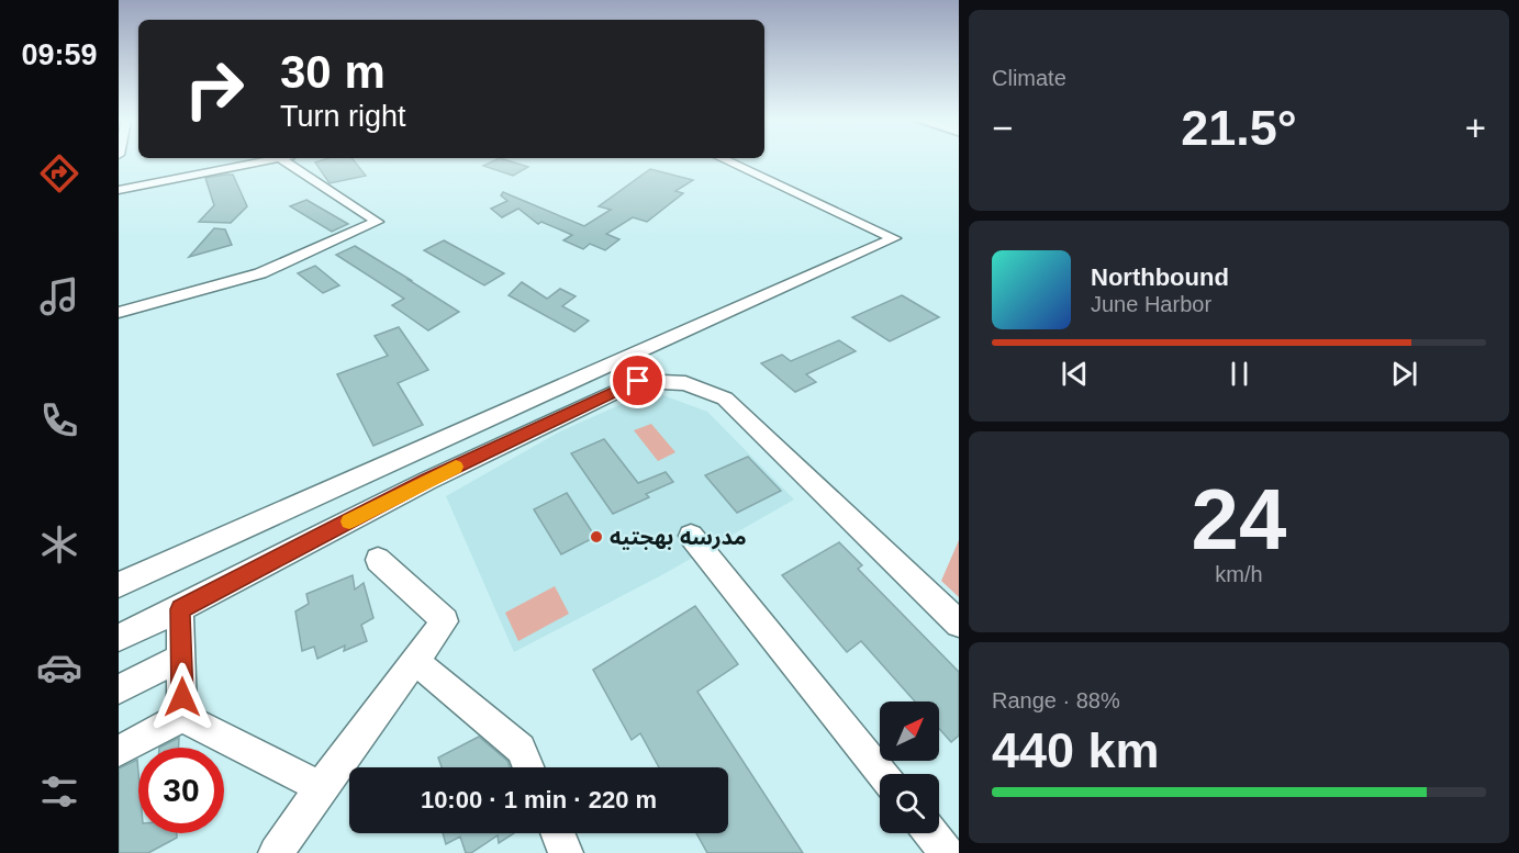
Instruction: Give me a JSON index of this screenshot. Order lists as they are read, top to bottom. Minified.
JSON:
{"places":["مدرسه بهجتیه"],"north":"top right","page":{"tabs":"09:59","tile":["Climate",["24","km/h"],["Range · 88%","440 km"]],"turn":["30 m","Turn right"],"heat":["−","21.5°","+"],"song":["Northbound","June Harbor"],"limit":"30","trip":"10:00 · 1 min · 220 m"}}
